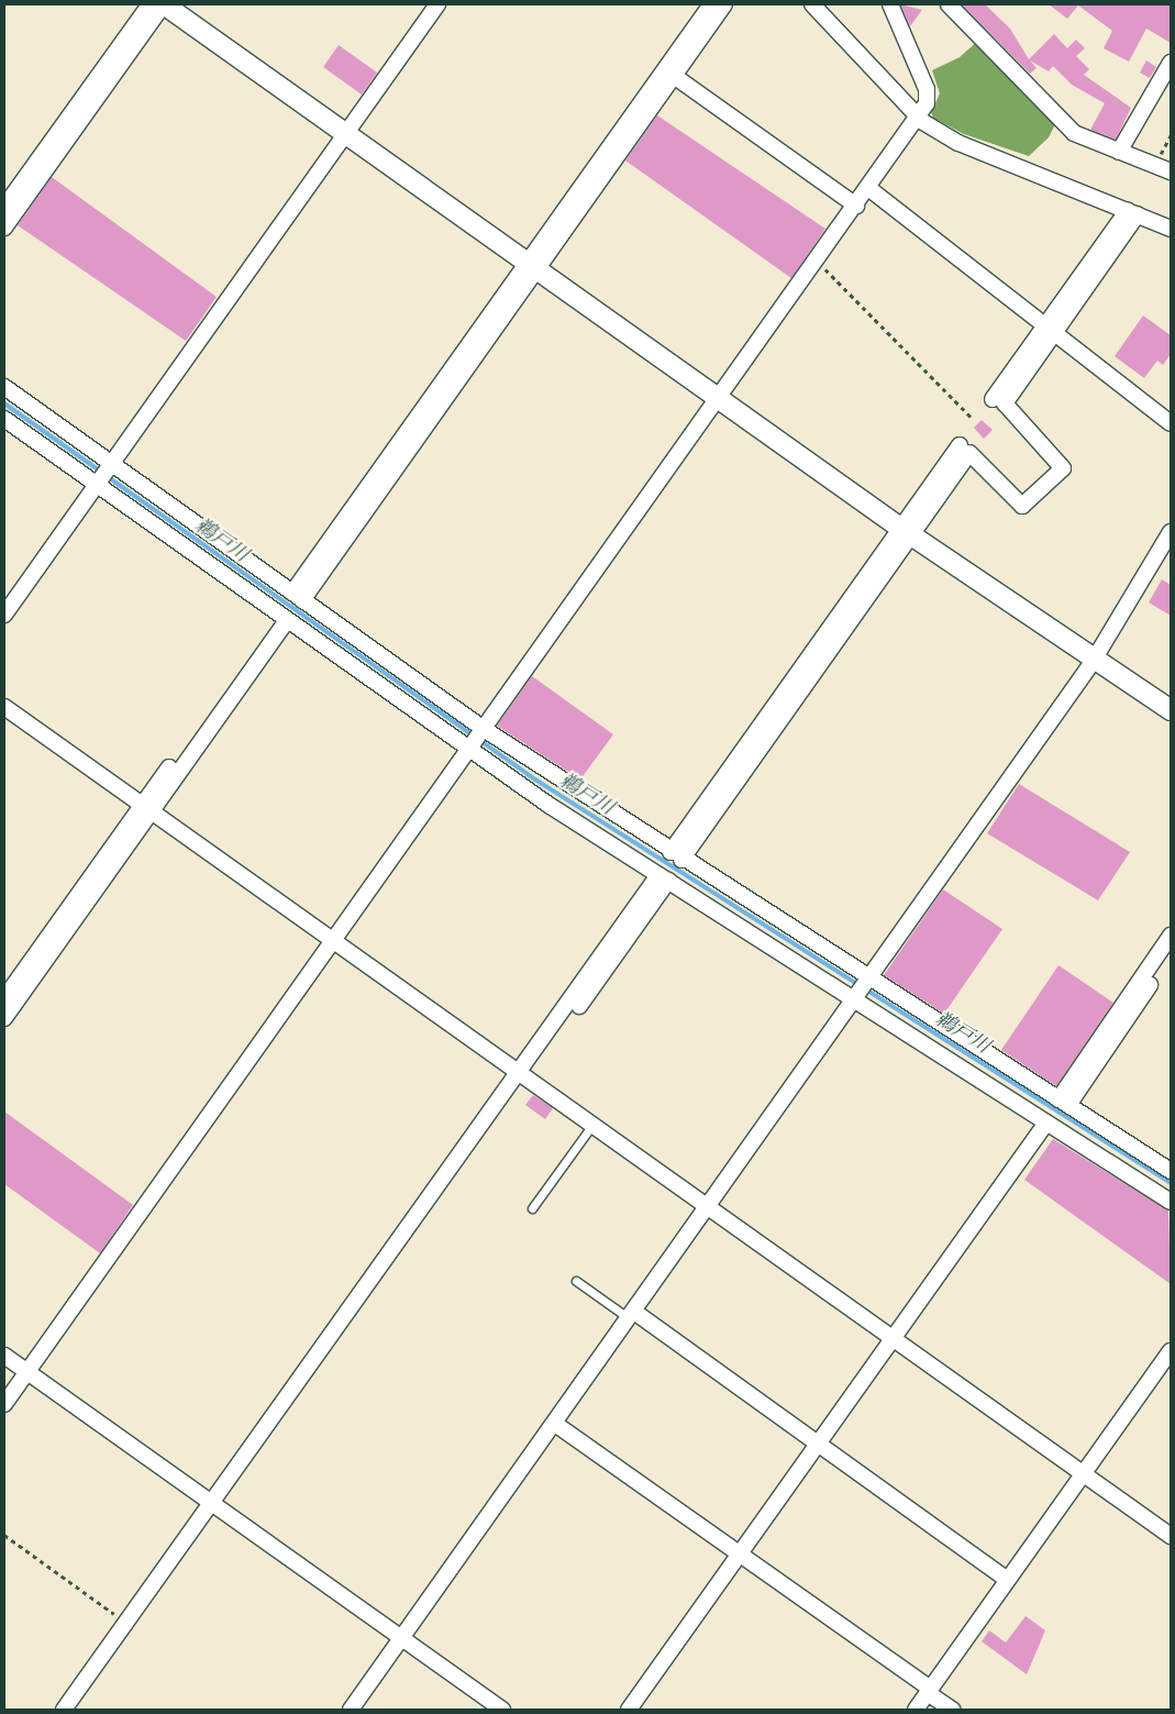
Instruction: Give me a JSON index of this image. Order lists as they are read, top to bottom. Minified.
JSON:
{"water":["鵜戸川"]}
